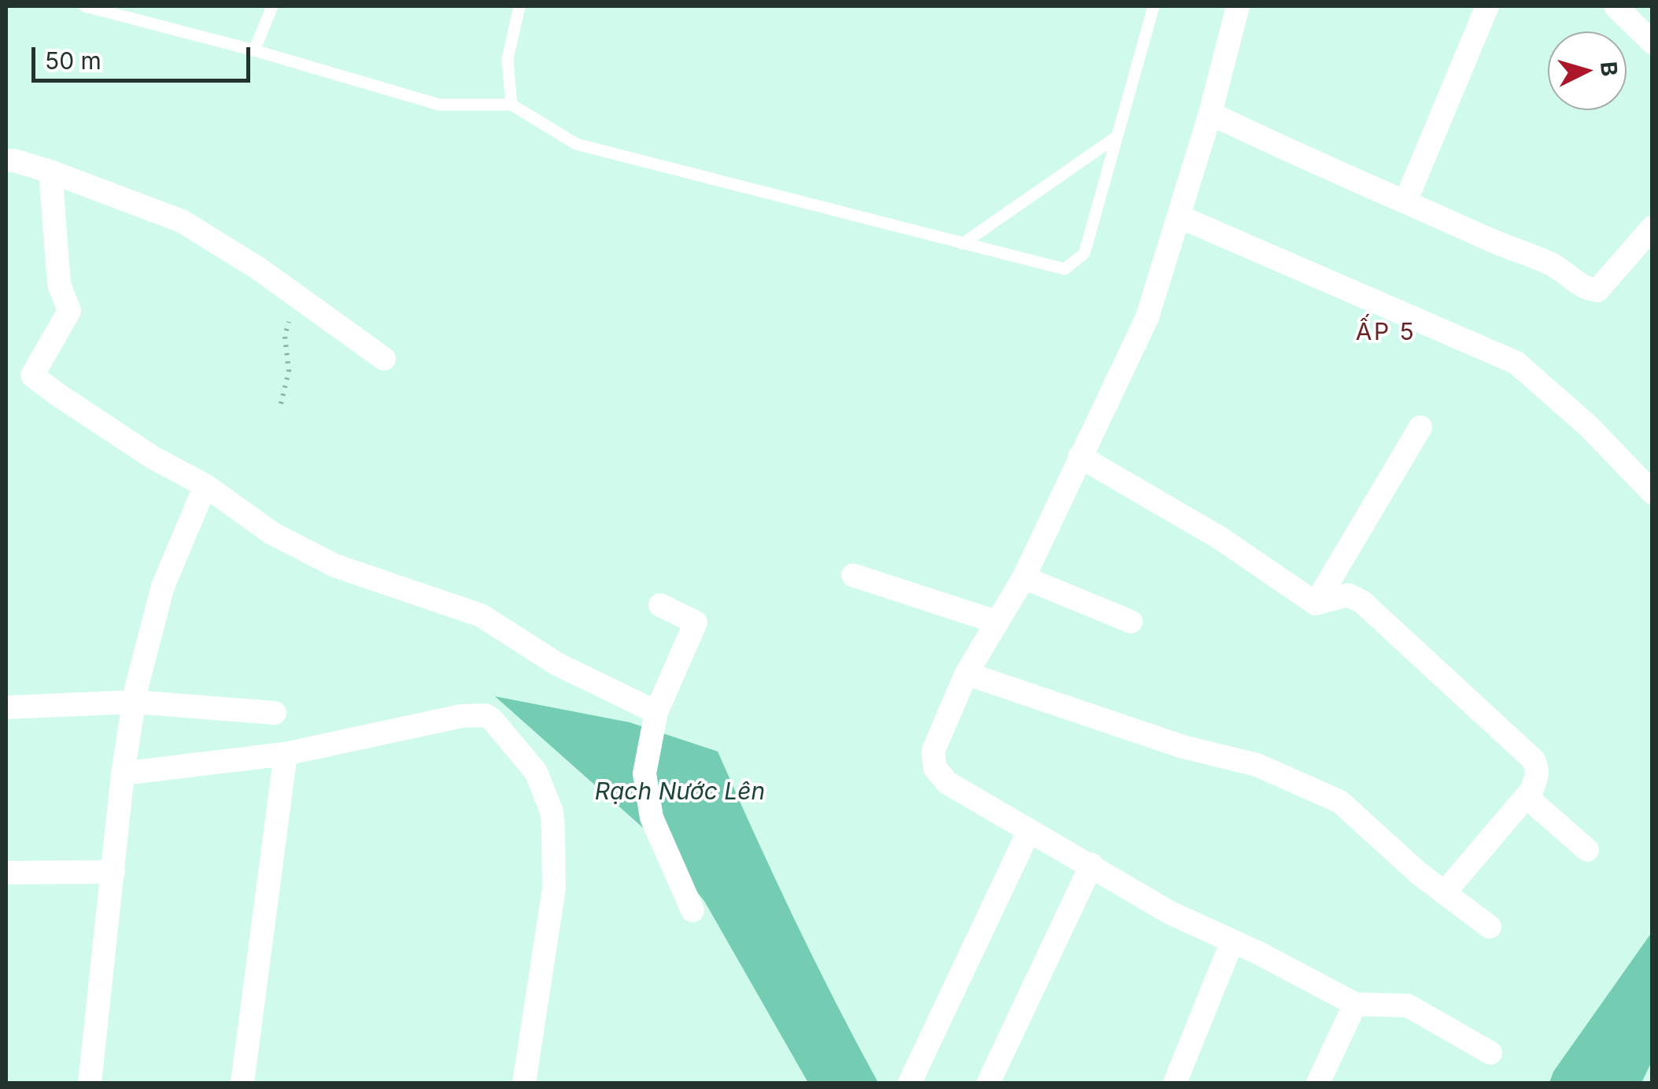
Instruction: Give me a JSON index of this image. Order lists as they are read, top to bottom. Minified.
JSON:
{"districts":["ẤP 5"],"water":["Rạch Nước Lên"],"scale_bar":"50 m","north":"right"}
